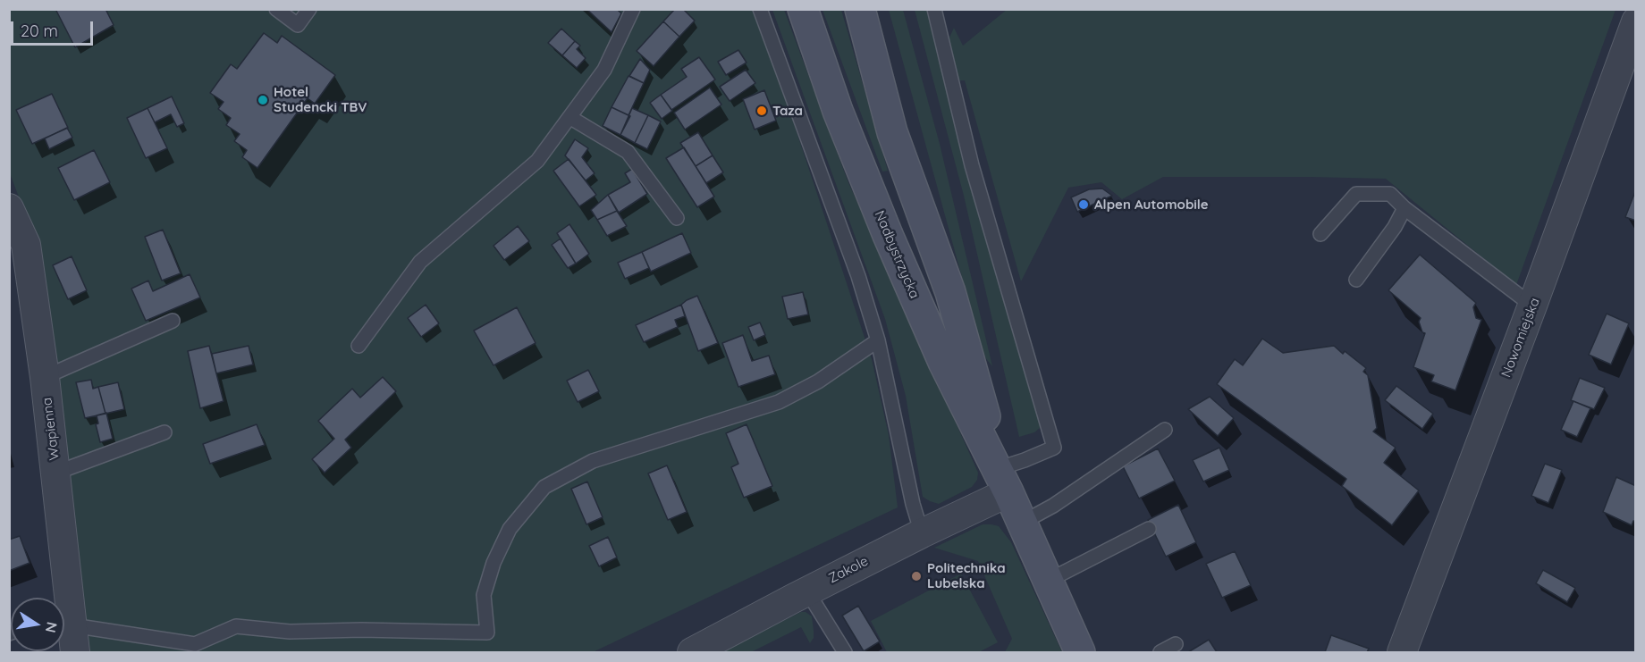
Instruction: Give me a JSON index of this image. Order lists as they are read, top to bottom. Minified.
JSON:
{"streets":{"street":["Nadbystrzycka","Nowomiejska","Wapienna","Zakole"]},"crossings":[["Nadbystrzycka","Zakole"]],"places":["Hotel Studencki TBV","Taza","Alpen Automobile","Politechnika Lubelska"],"scale_bar":"20 m","north":"right"}
